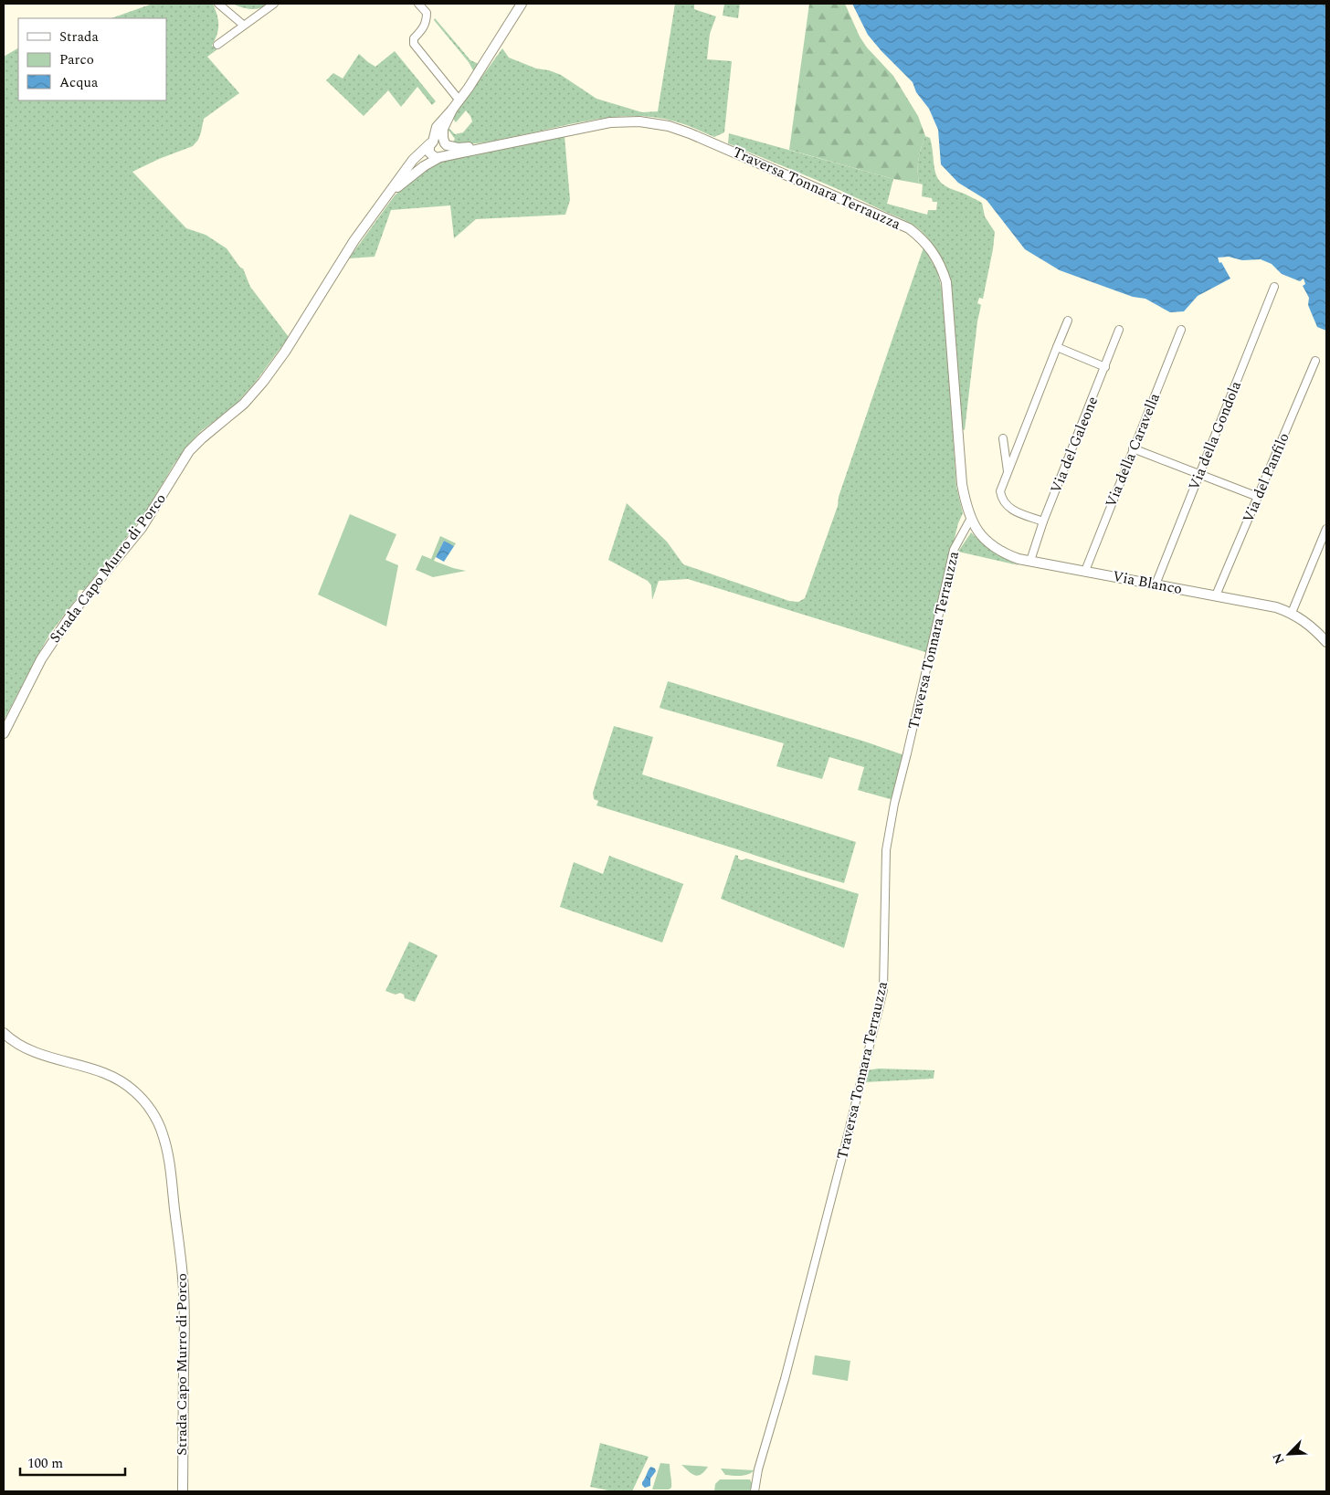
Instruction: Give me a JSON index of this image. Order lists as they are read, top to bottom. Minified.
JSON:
{"streets":{"street":["Traversa Tonnara Terrauzza","Via della Gondola","Via del Galeone","Via della Caravella","Via del Panfilo","Strada Capo Murro di Porco","Via Blanco"]},"crossings":[["Traversa Tonnara Terrauzza","Via Blanco"],["Via della Gondola","Via Blanco"],["Via del Galeone","Via Blanco"],["Via della Caravella","Via Blanco"],["Via del Panfilo","Via Blanco"]],"legend":["Strada","Parco","Acqua"],"scale_bar":"100 m","north":"bottom left"}
